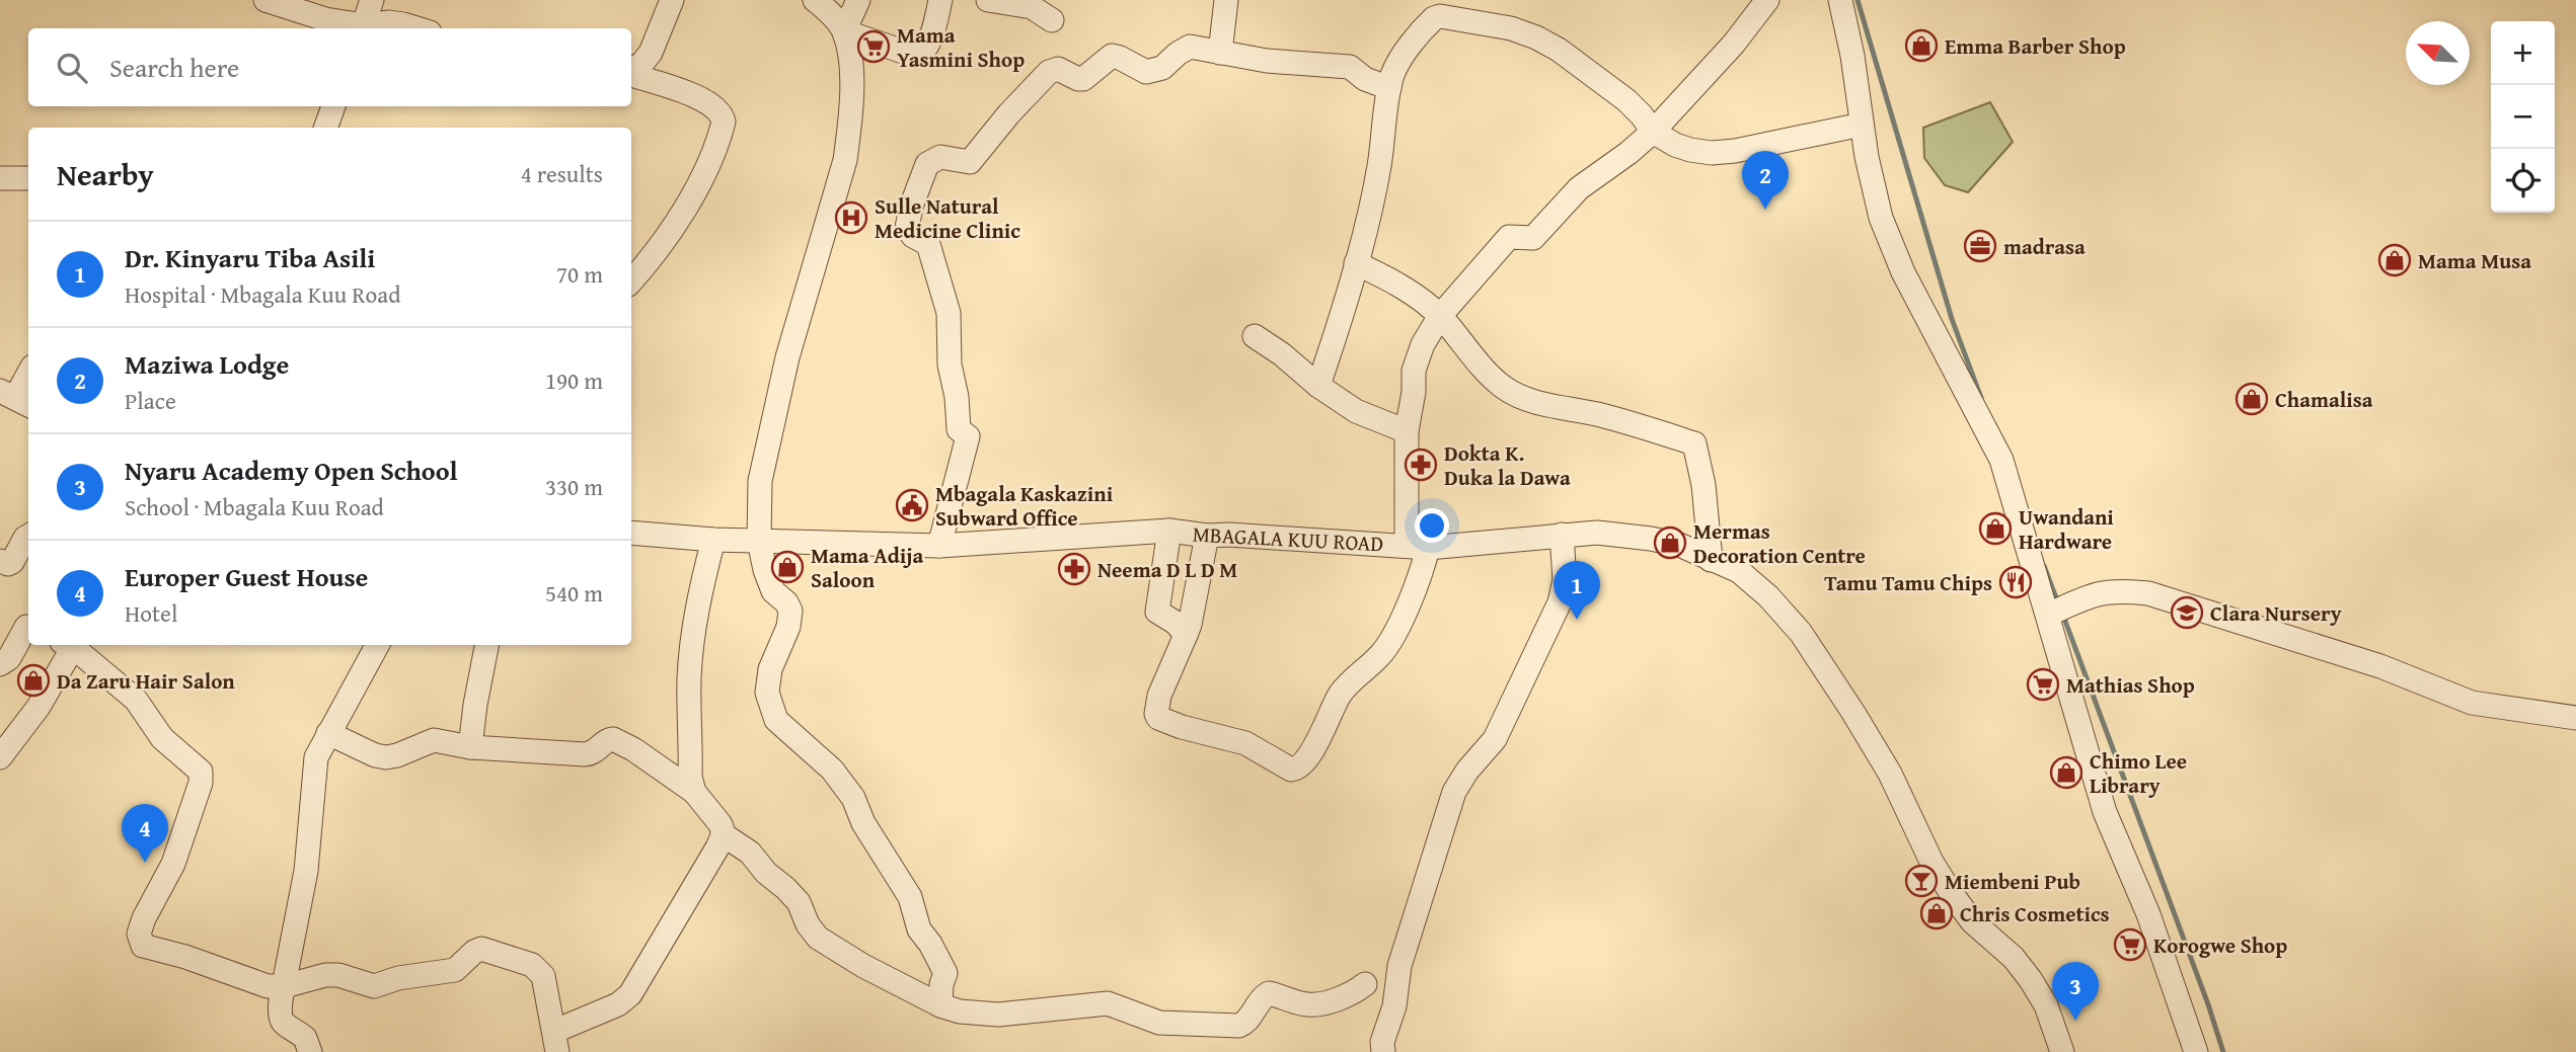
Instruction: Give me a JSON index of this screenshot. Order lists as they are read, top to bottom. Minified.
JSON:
{"streets":{"street":["MBAGALA KUU ROAD"]},"places":{"shop":["Emma Barber Shop","Mama Musa","Chamalisa","Uwandani Hardware","Mermas Decoration Centre","Mama Adija Saloon","Da Zaru Hair Salon","Chimo Lee Library","Chris Cosmetics"],"supermarket":["Mama Yasmini Shop","Mathias Shop","Korogwe Shop"],"hospital":["Sulle Natural Medicine Clinic"],"office":["madrasa"],"pharmacy":["Dokta K. Duka la Dawa","Neema D L D M"],"public building":["Mbagala Kaskazini Subward Office"],"restaurant":["Tamu Tamu Chips"],"school or university":["Clara Nursery"],"bar":["Miembeni Pub"]},"north":"top left","page":{"map_buttons":["+","−"],"search":"Search here","heading":["Nearby","4 results"],"pins":["2","1","4","3"],"list":[{"mark":"1","name":"Dr. Kinyaru Tiba Asili","note":"Hospital · Mbagala Kuu Road","value":"70 m"},{"mark":"2","name":"Maziwa Lodge","note":"Place","value":"190 m"},{"mark":"3","name":"Nyaru Academy Open School","note":"School · Mbagala Kuu Road","value":"330 m"},{"mark":"4","name":"Europer Guest House","note":"Hotel","value":"540 m"}]}}
